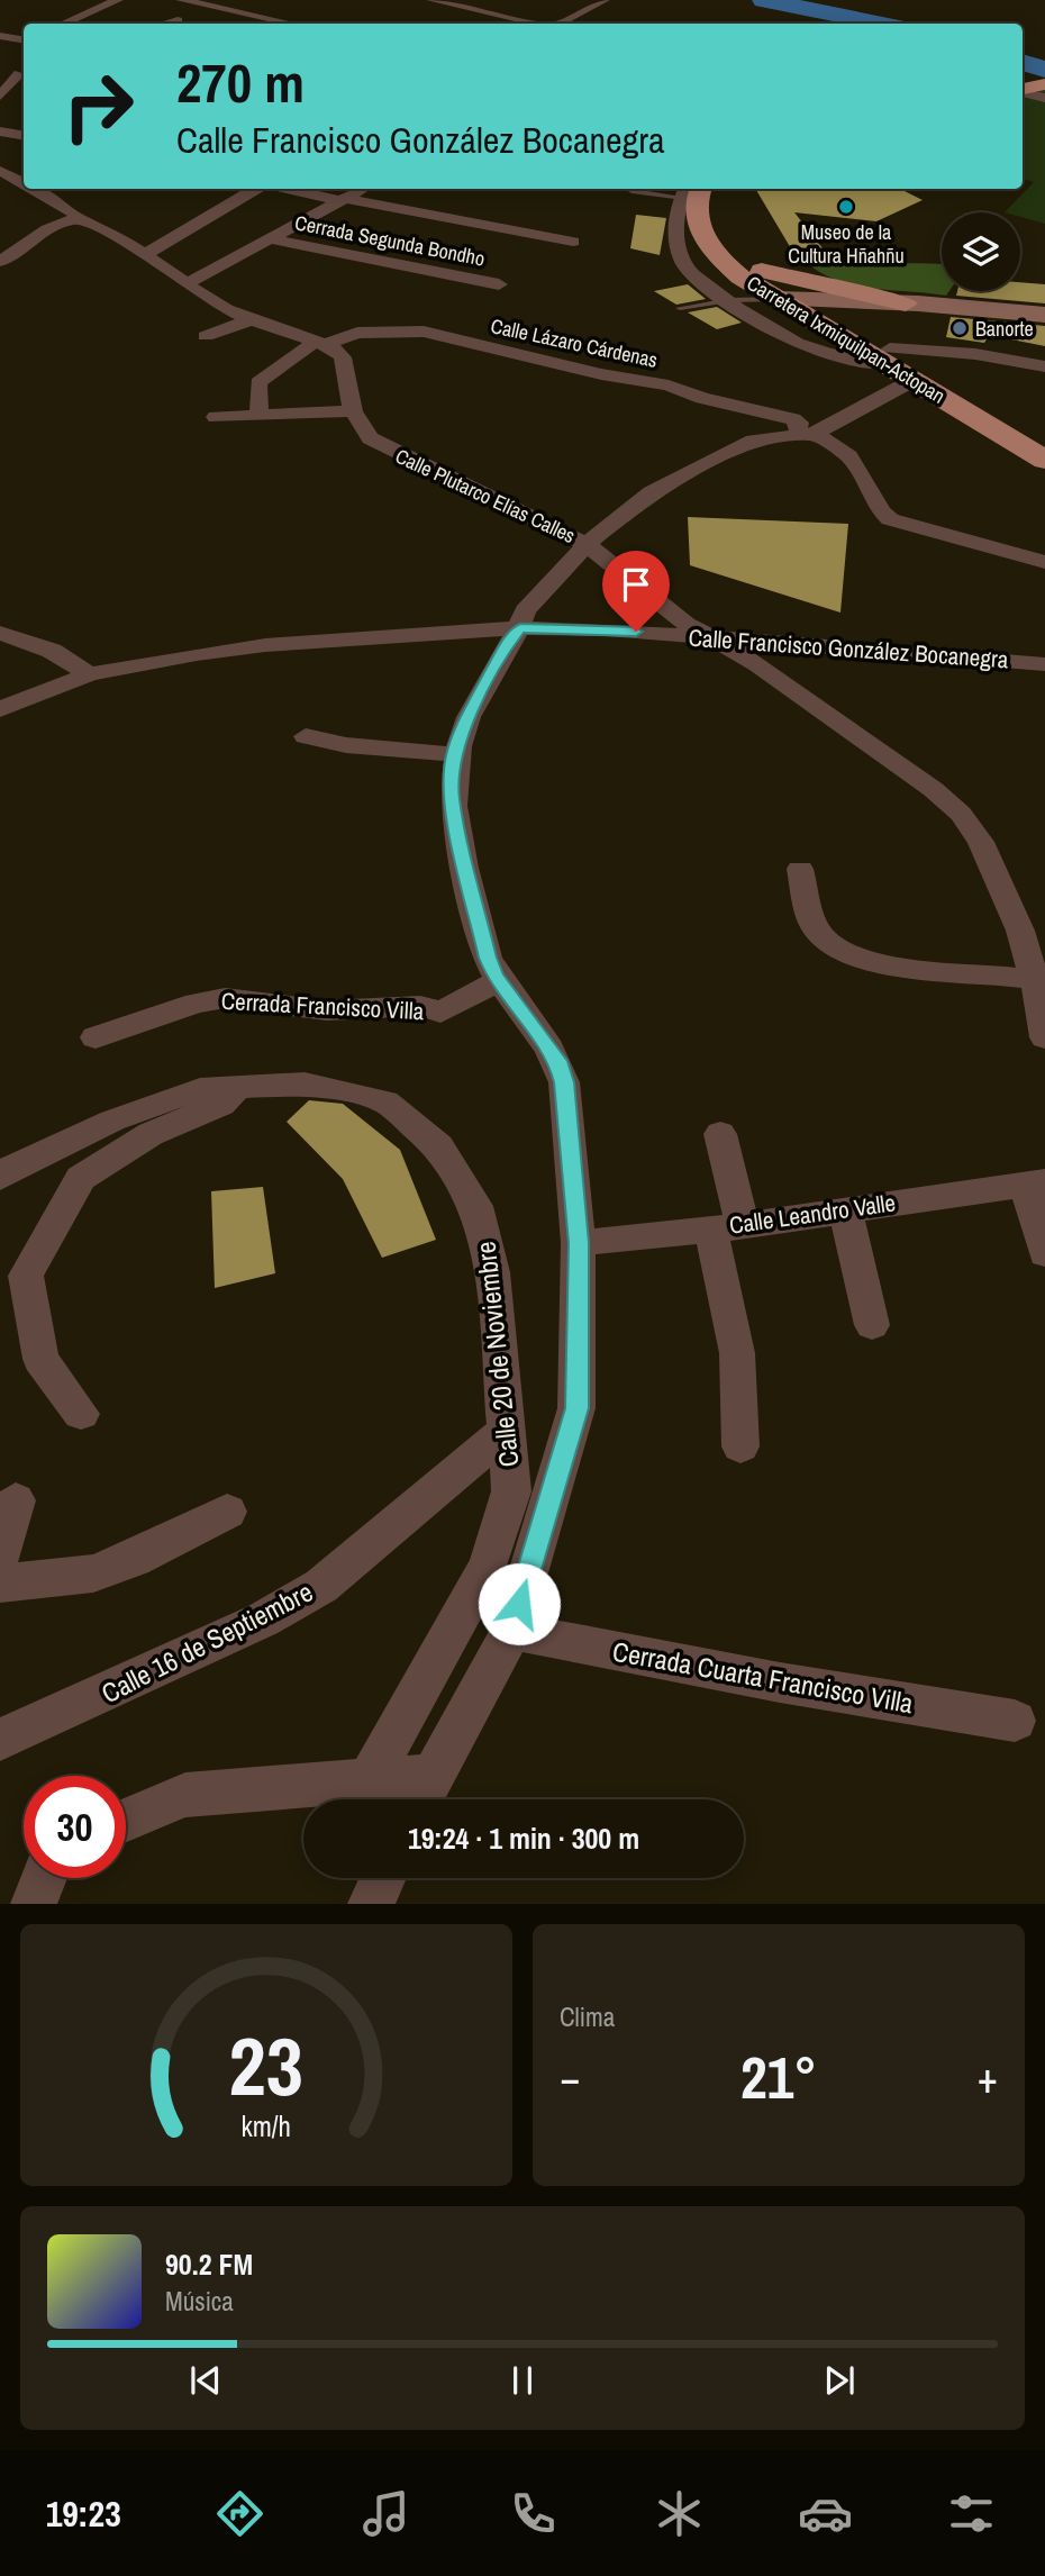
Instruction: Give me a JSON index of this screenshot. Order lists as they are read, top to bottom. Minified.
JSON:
{"streets":{"main road":["Carretera Ixmiquilpan-Actopan"],"street":["Cerrada Segunda Bondho","Calle Lázaro Cárdenas","Calle Plutarco Elías Calles","Calle Francisco González Bocanegra","Cerrada Francisco Villa","Calle Leandro Valle","Calle 20 de Noviembre","Calle 16 de Septiembre","Cerrada Cuarta Francisco Villa"]},"crossings":[["Calle Lázaro Cárdenas","Calle Plutarco Elías Calles"],["Calle Plutarco Elías Calles","Calle Francisco González Bocanegra"],["Calle 20 de Noviembre","Calle 16 de Septiembre"]],"places":["Museo de la Cultura Hñahñu","Banorte"],"page":{"turn":["270 m","Calle Francisco González Bocanegra"],"limit":"30","trip":"19:24 · 1 min · 300 m","tile":"Clima","heat":["−","21°","+"],"song":["90.2 FM","Música"],"tabs":"19:23","gauge":["23","km/h"]}}
